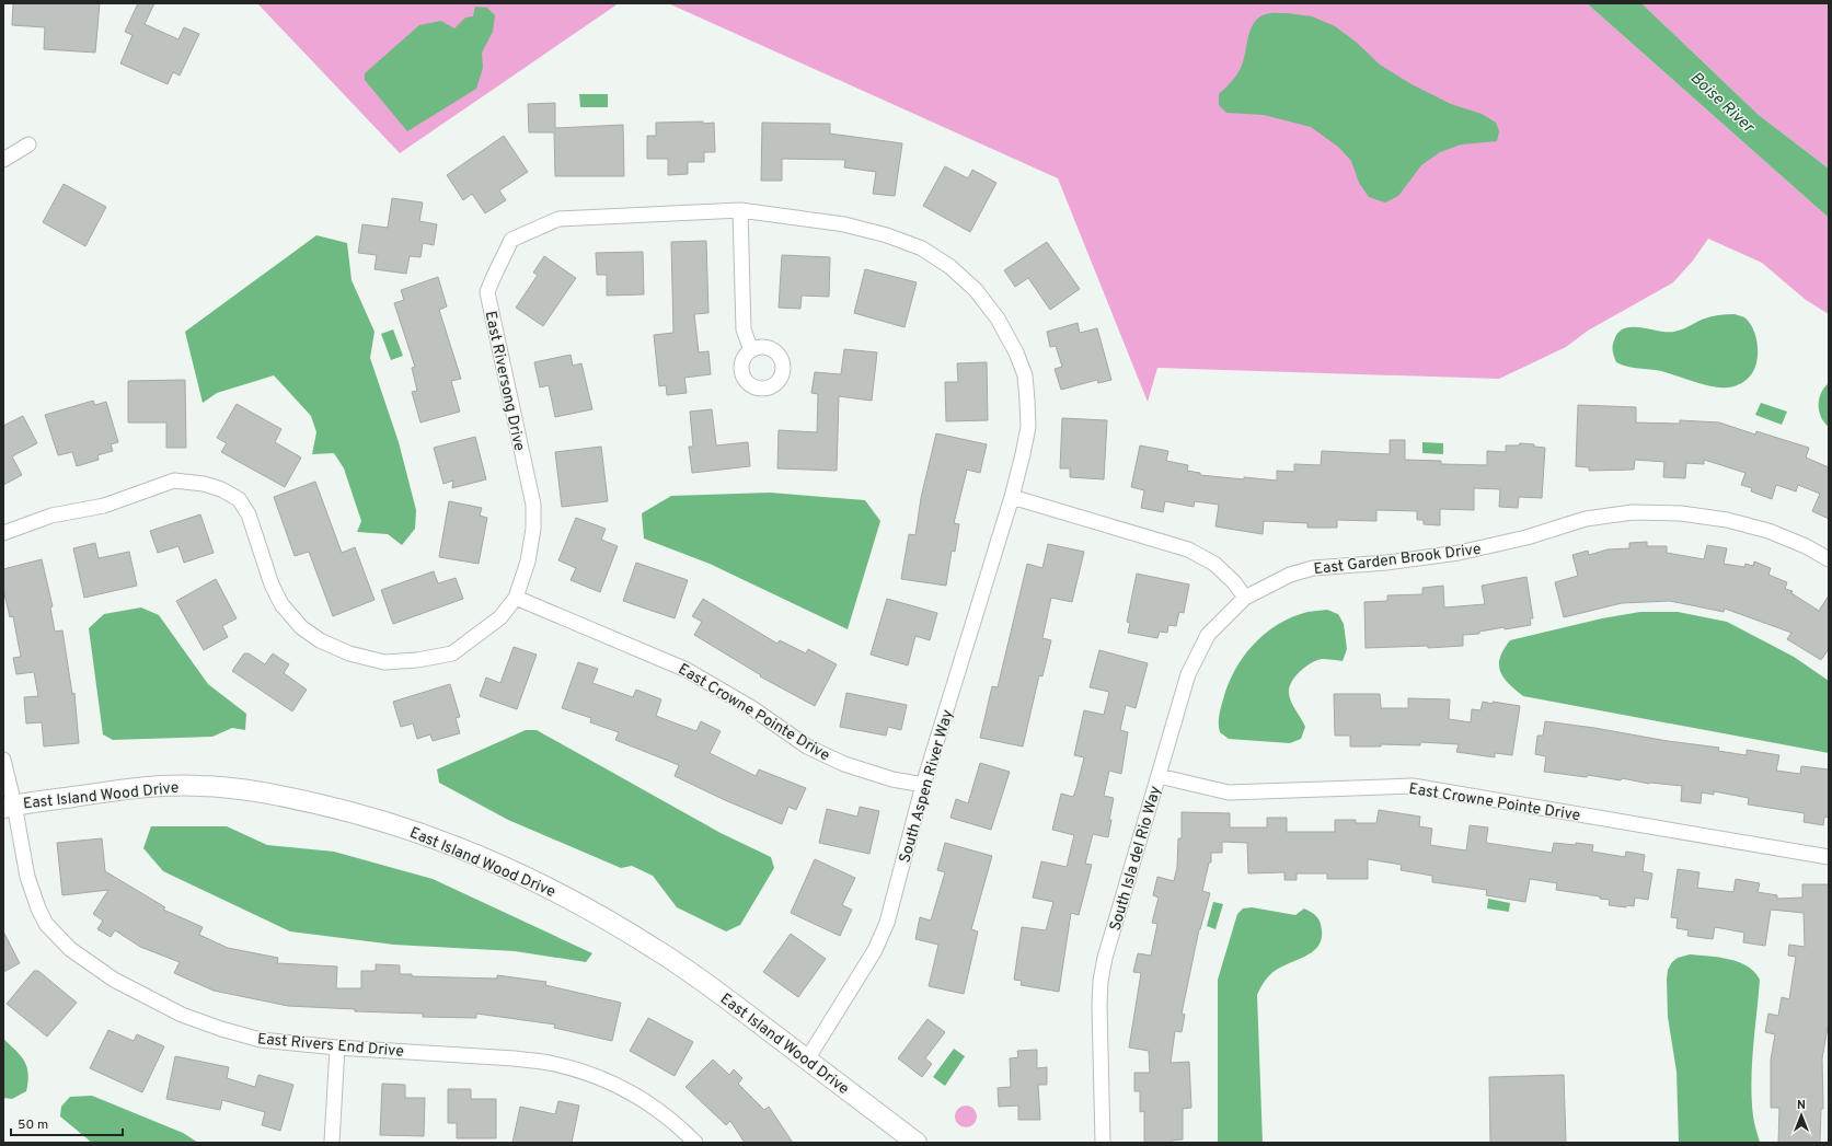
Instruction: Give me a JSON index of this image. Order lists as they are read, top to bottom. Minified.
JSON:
{"streets":{"street":["East Riversong Drive","East Garden Brook Drive","East Crowne Pointe Drive","South Aspen River Way","East Island Wood Drive","South Isla del Rio Way","East Rivers End Drive"]},"crossings":[["East Riversong Drive","East Crowne Pointe Drive"],["East Riversong Drive","South Aspen River Way"],["East Garden Brook Drive","South Isla del Rio Way"],["East Crowne Pointe Drive","South Aspen River Way"],["East Crowne Pointe Drive","South Isla del Rio Way"],["South Aspen River Way","East Island Wood Drive"],["East Island Wood Drive","East Rivers End Drive"]],"water":["Boise River"],"scale_bar":"50 m","north":"top"}
